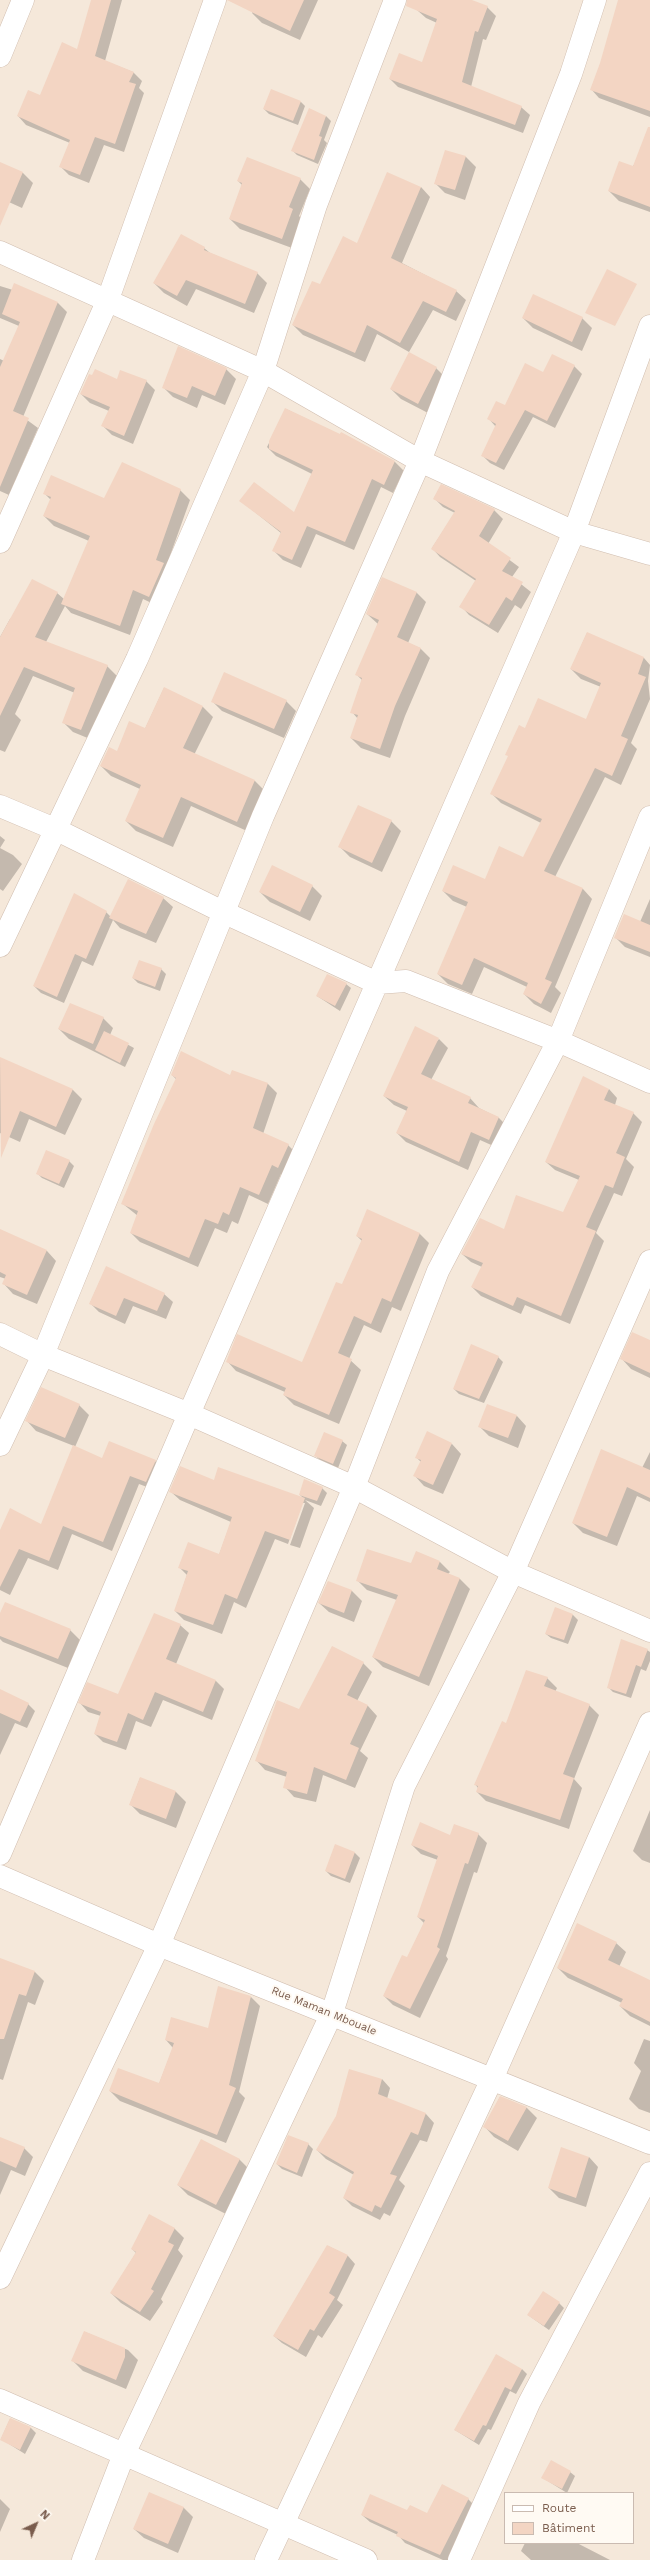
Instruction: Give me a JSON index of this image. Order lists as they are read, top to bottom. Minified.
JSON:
{"streets":{"street":["Rue Maman Mbouale"]},"legend":["Route","Bâtiment"],"north":"top right"}
